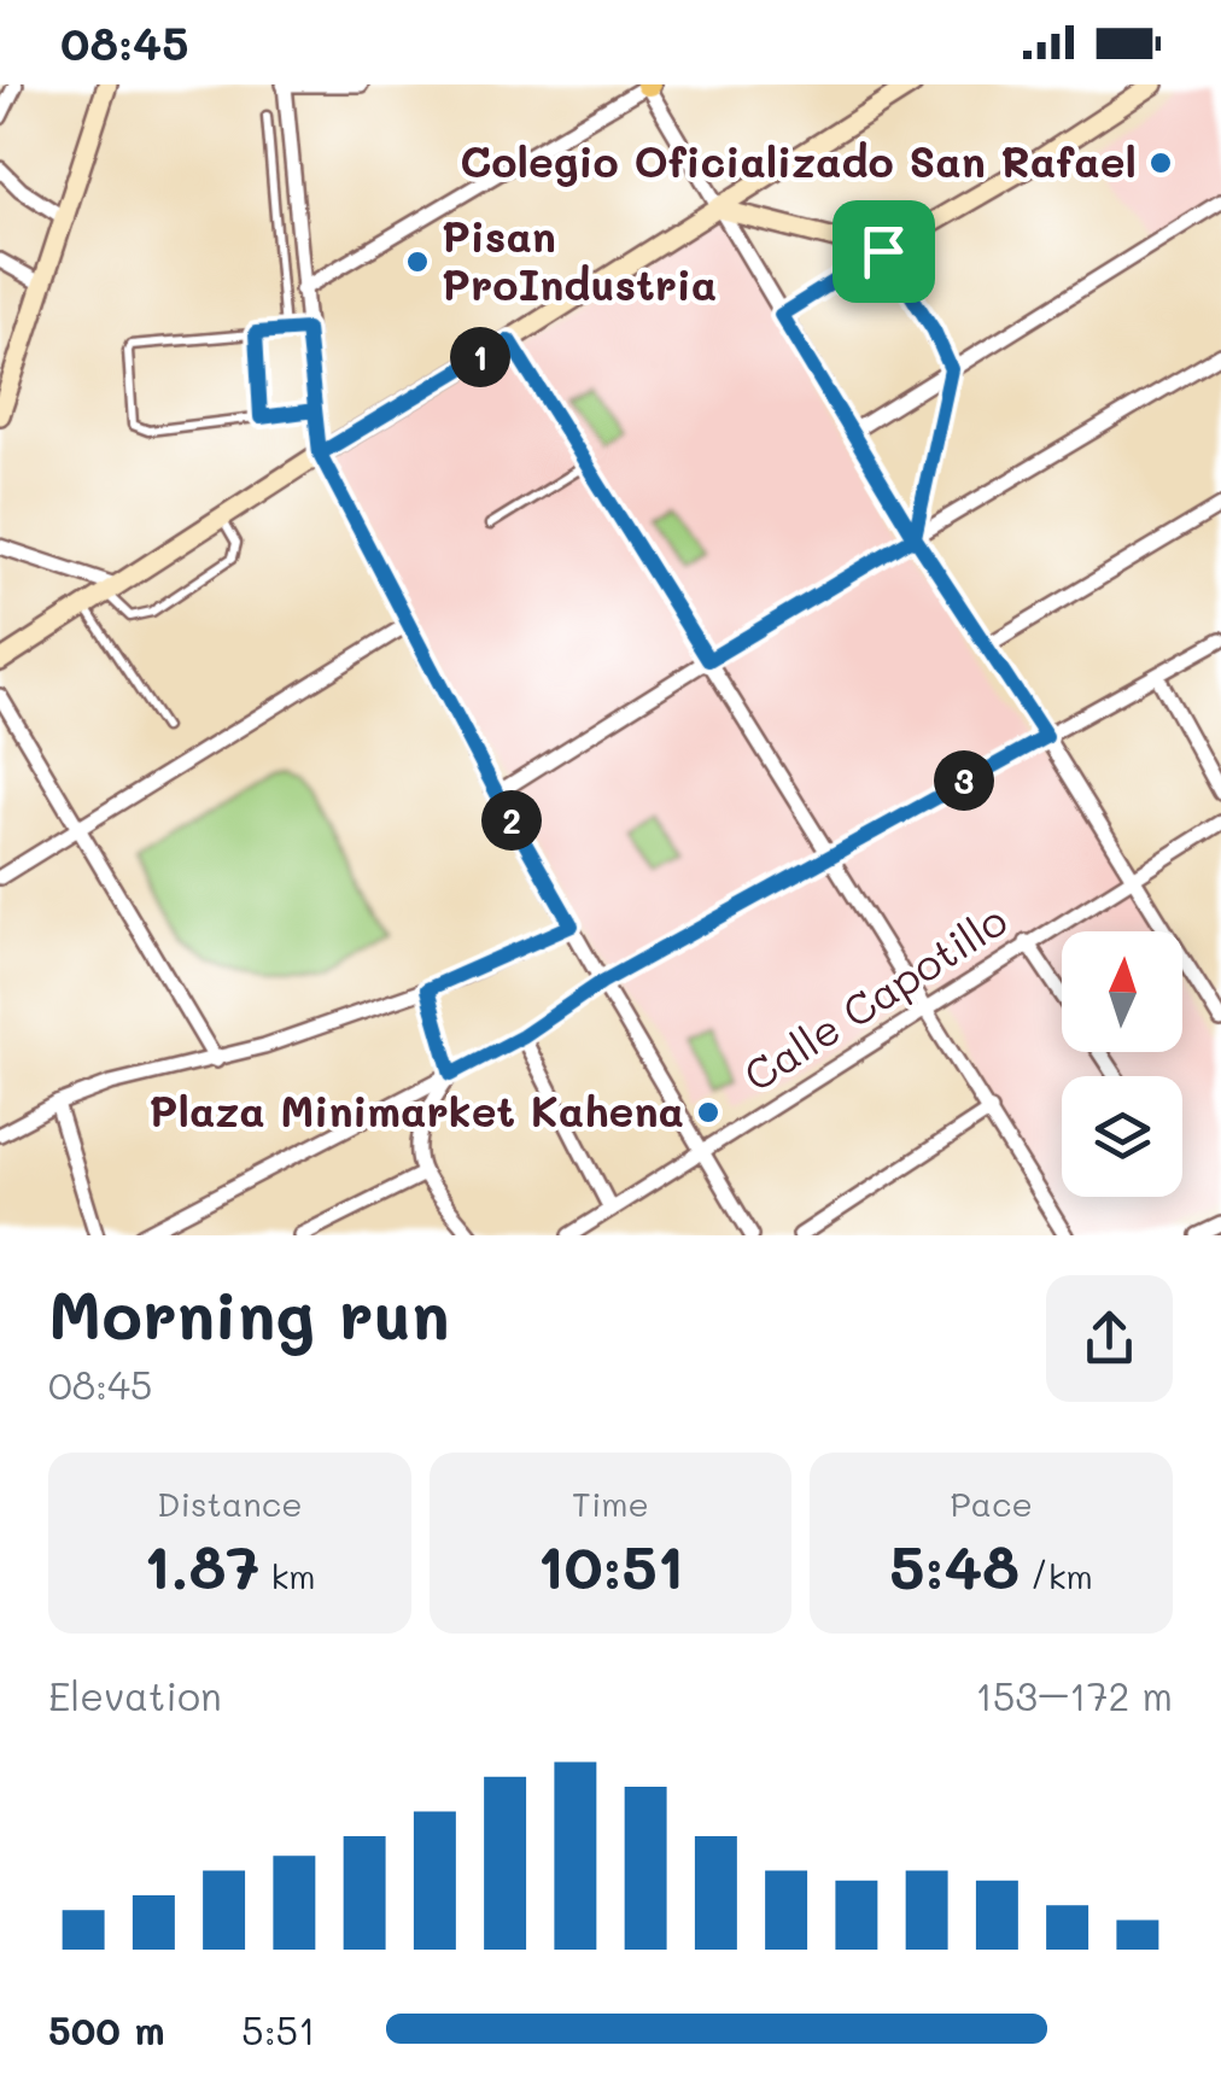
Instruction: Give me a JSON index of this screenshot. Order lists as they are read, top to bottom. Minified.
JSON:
{"streets":{"street":["Calle Capotillo"]},"places":["Colegio Oficializado San Rafael","Pisan ProIndustria","Plaza Minimarket Kahena"],"north":"top","page":{"status":"08:45","pins":["1","3","2"],"heading":["Morning run","08:45"],"stats":[["Distance","1.87 km"],["Time","10:51"],["Pace","5:48 /km"]],"chart":["Elevation","153–172 m"],"list":[{"name":"500 m","note":"5:51"}]}}
